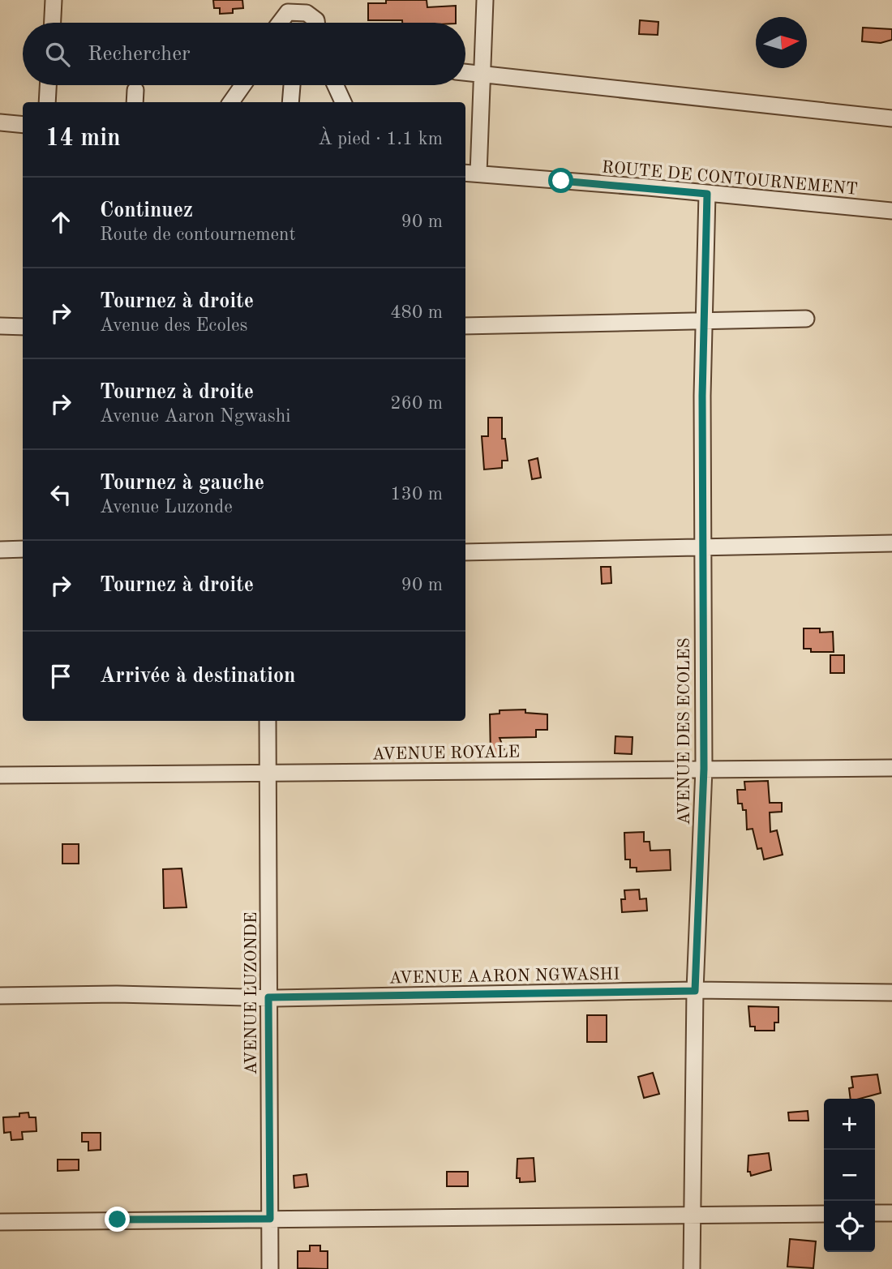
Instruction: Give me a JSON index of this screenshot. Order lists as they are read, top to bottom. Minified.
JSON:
{"streets":{"street":["ROUTE DE CONTOURNEMENT","AVENUE DES ECOLES","AVENUE ROYALE","AVENUE AARON NGWASHI","AVENUE LUZONDE"]},"crossings":[["ROUTE DE CONTOURNEMENT","AVENUE DES ECOLES"],["AVENUE DES ECOLES","AVENUE ROYALE"],["AVENUE DES ECOLES","AVENUE AARON NGWASHI"],["AVENUE ROYALE","AVENUE LUZONDE"],["AVENUE AARON NGWASHI","AVENUE LUZONDE"]],"north":"right","page":{"search":"Rechercher","heading":["14 min","À pied · 1.1 km"],"list":[["Continuez","Route de contournement","90 m"],["Tournez à droite","Avenue des Ecoles","480 m"],["Tournez à droite","Avenue Aaron Ngwashi","260 m"],["Tournez à gauche","Avenue Luzonde","130 m"],["Tournez à droite","90 m"],"Arrivée à destination"],"map_buttons":["+","−"]}}
